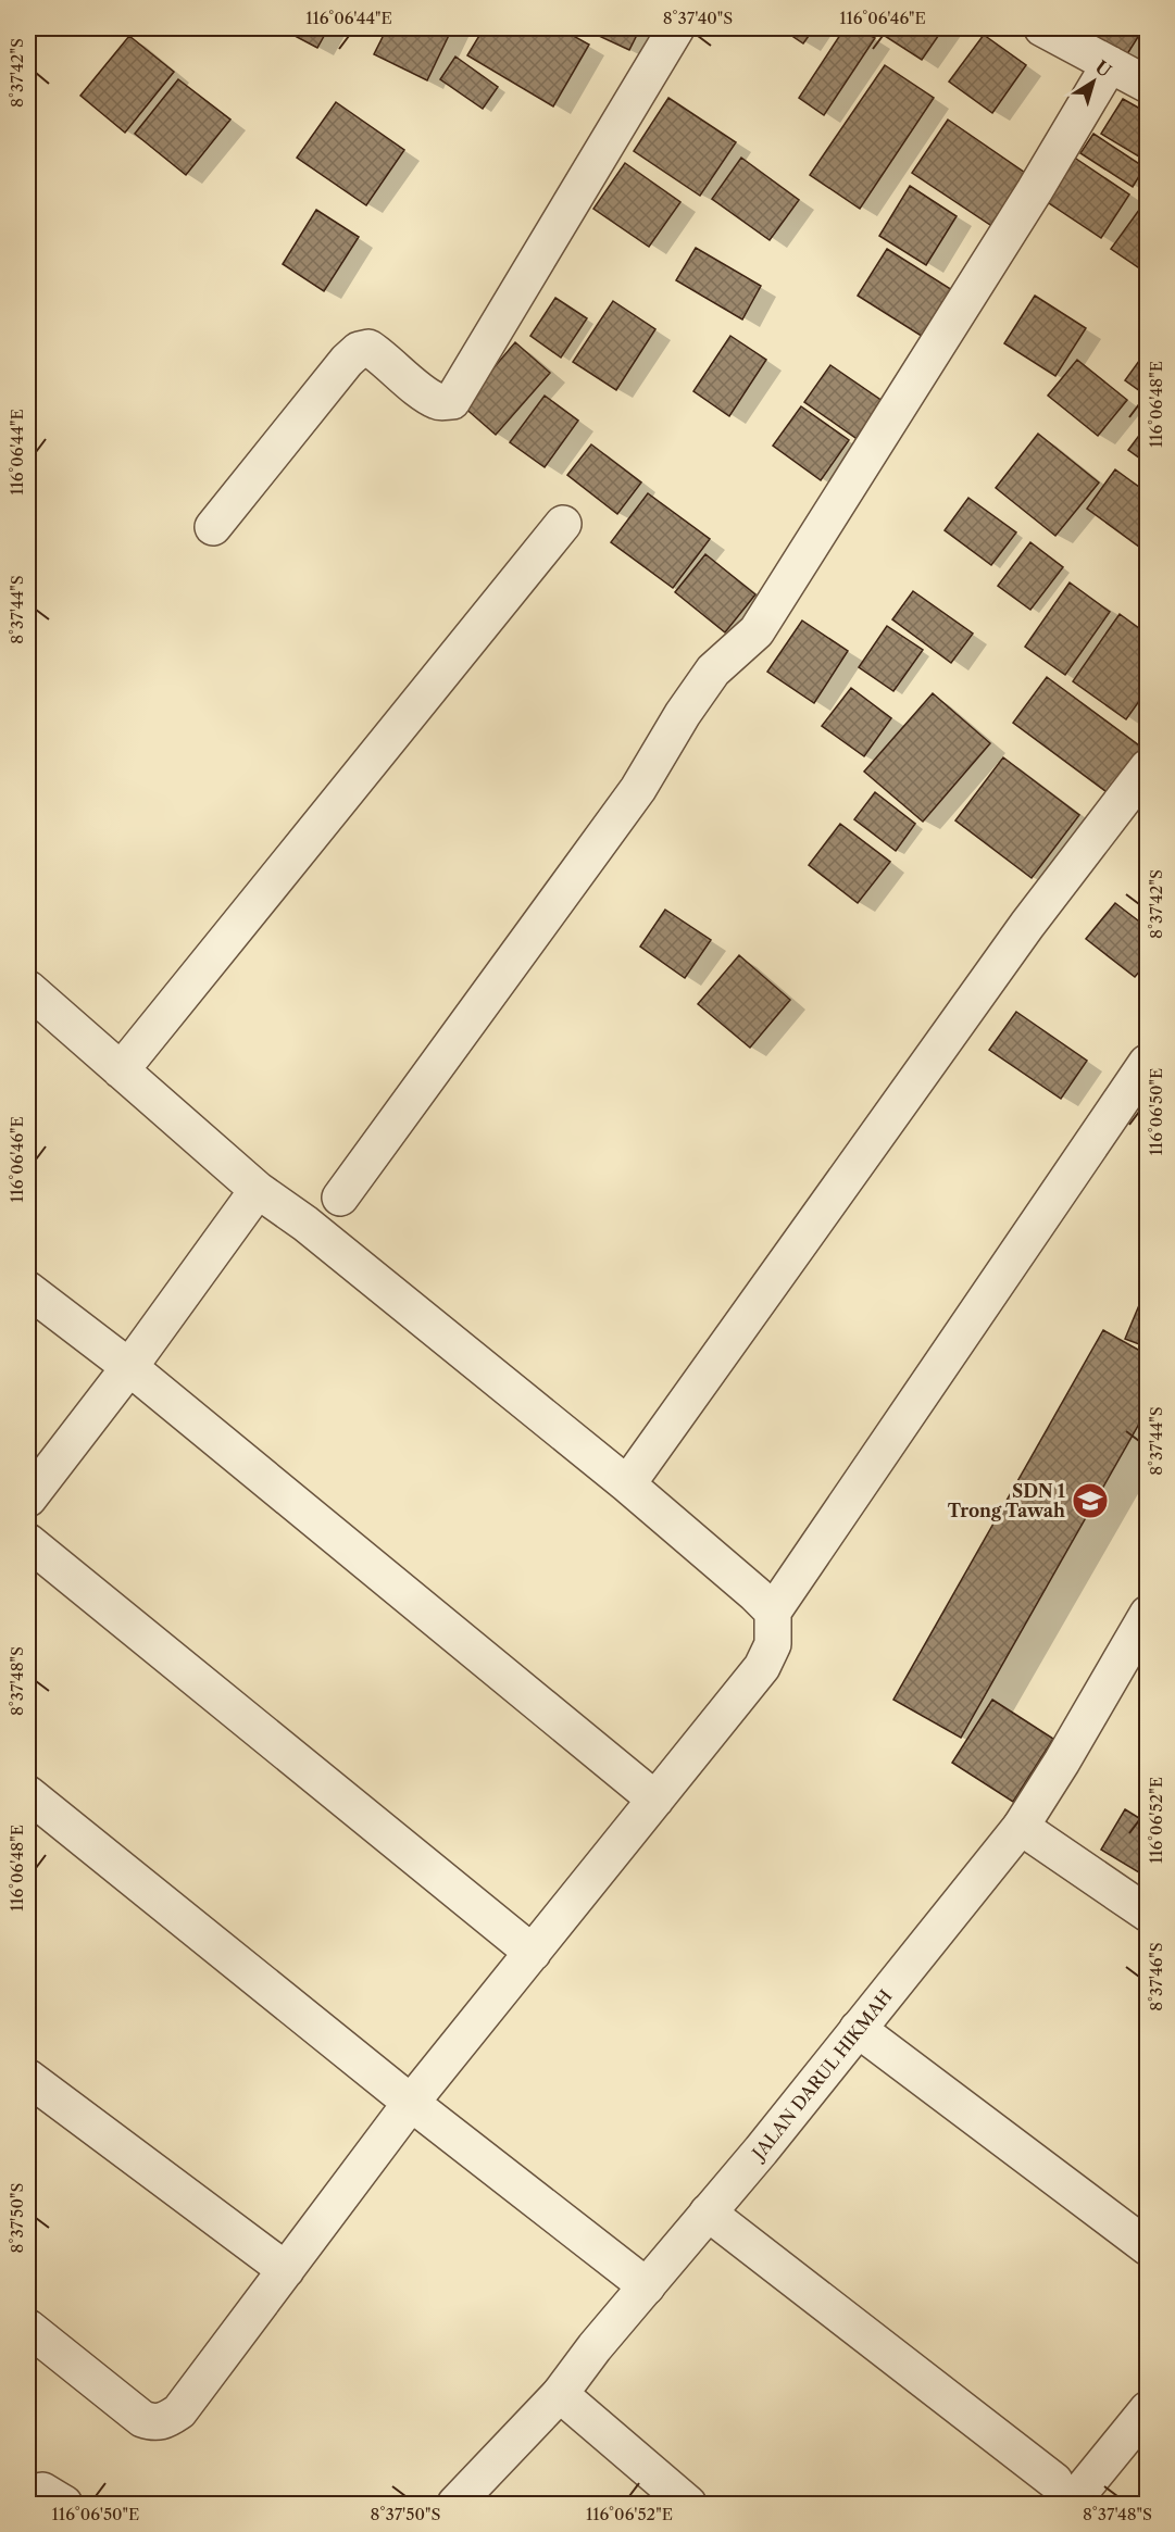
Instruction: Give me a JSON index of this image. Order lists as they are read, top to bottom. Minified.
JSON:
{"streets":{"street":["JALAN DARUL HIKMAH"]},"places":{"school or university":["SDN 1 Trong Tawah"]},"north":"top right","coordinates":["116°06'44\"E","8°37'40\"S","116°06'46\"E","8°37'42\"S","116°06'48\"E","8°37'44\"S","116°06'50\"E","8°37'48\"S","116°06'52\"E","8°37'46\"S","8°37'50\"S"]}
